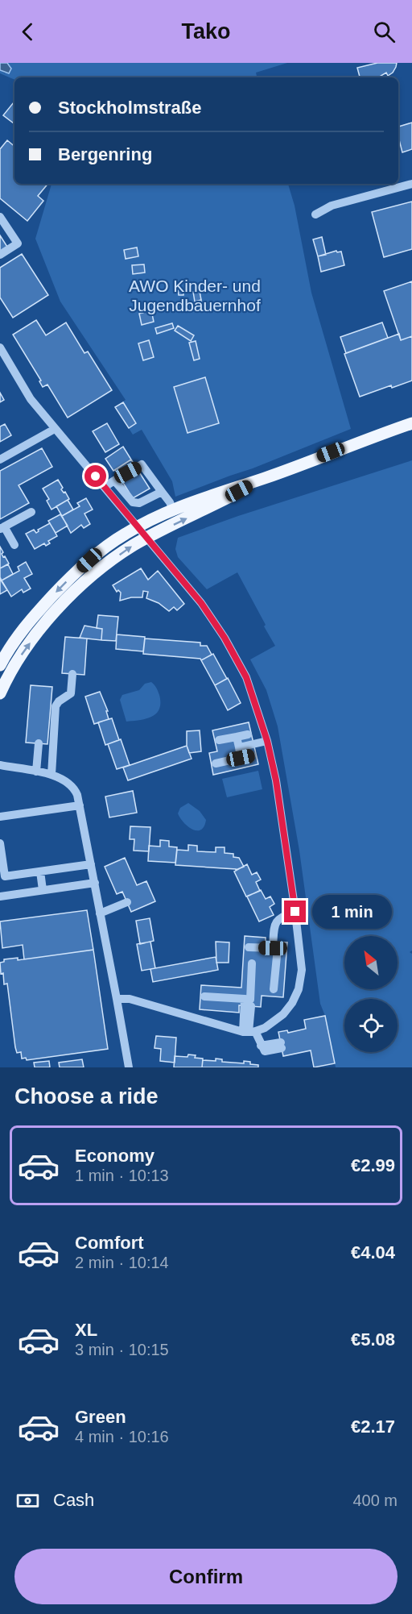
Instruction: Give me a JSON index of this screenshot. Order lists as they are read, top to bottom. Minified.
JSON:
{"parks":["AWO Kinder- und Jugendbauernhof"],"north":"top left","page":{"header":"Tako","banner":["Stockholmstraße","Bergenring"],"bubble":"1 min","heading":"Choose a ride","list":[{"name":"Economy","note":"1 min · 10:13","value":"€2.99"},{"name":"Comfort","note":"2 min · 10:14","value":"€4.04"},{"name":"XL","note":"3 min · 10:15","value":"€5.08"},{"name":"Green","note":"4 min · 10:16","value":"€2.17"}],"pay":["Cash","400 m"],"buttons":"Confirm"}}
